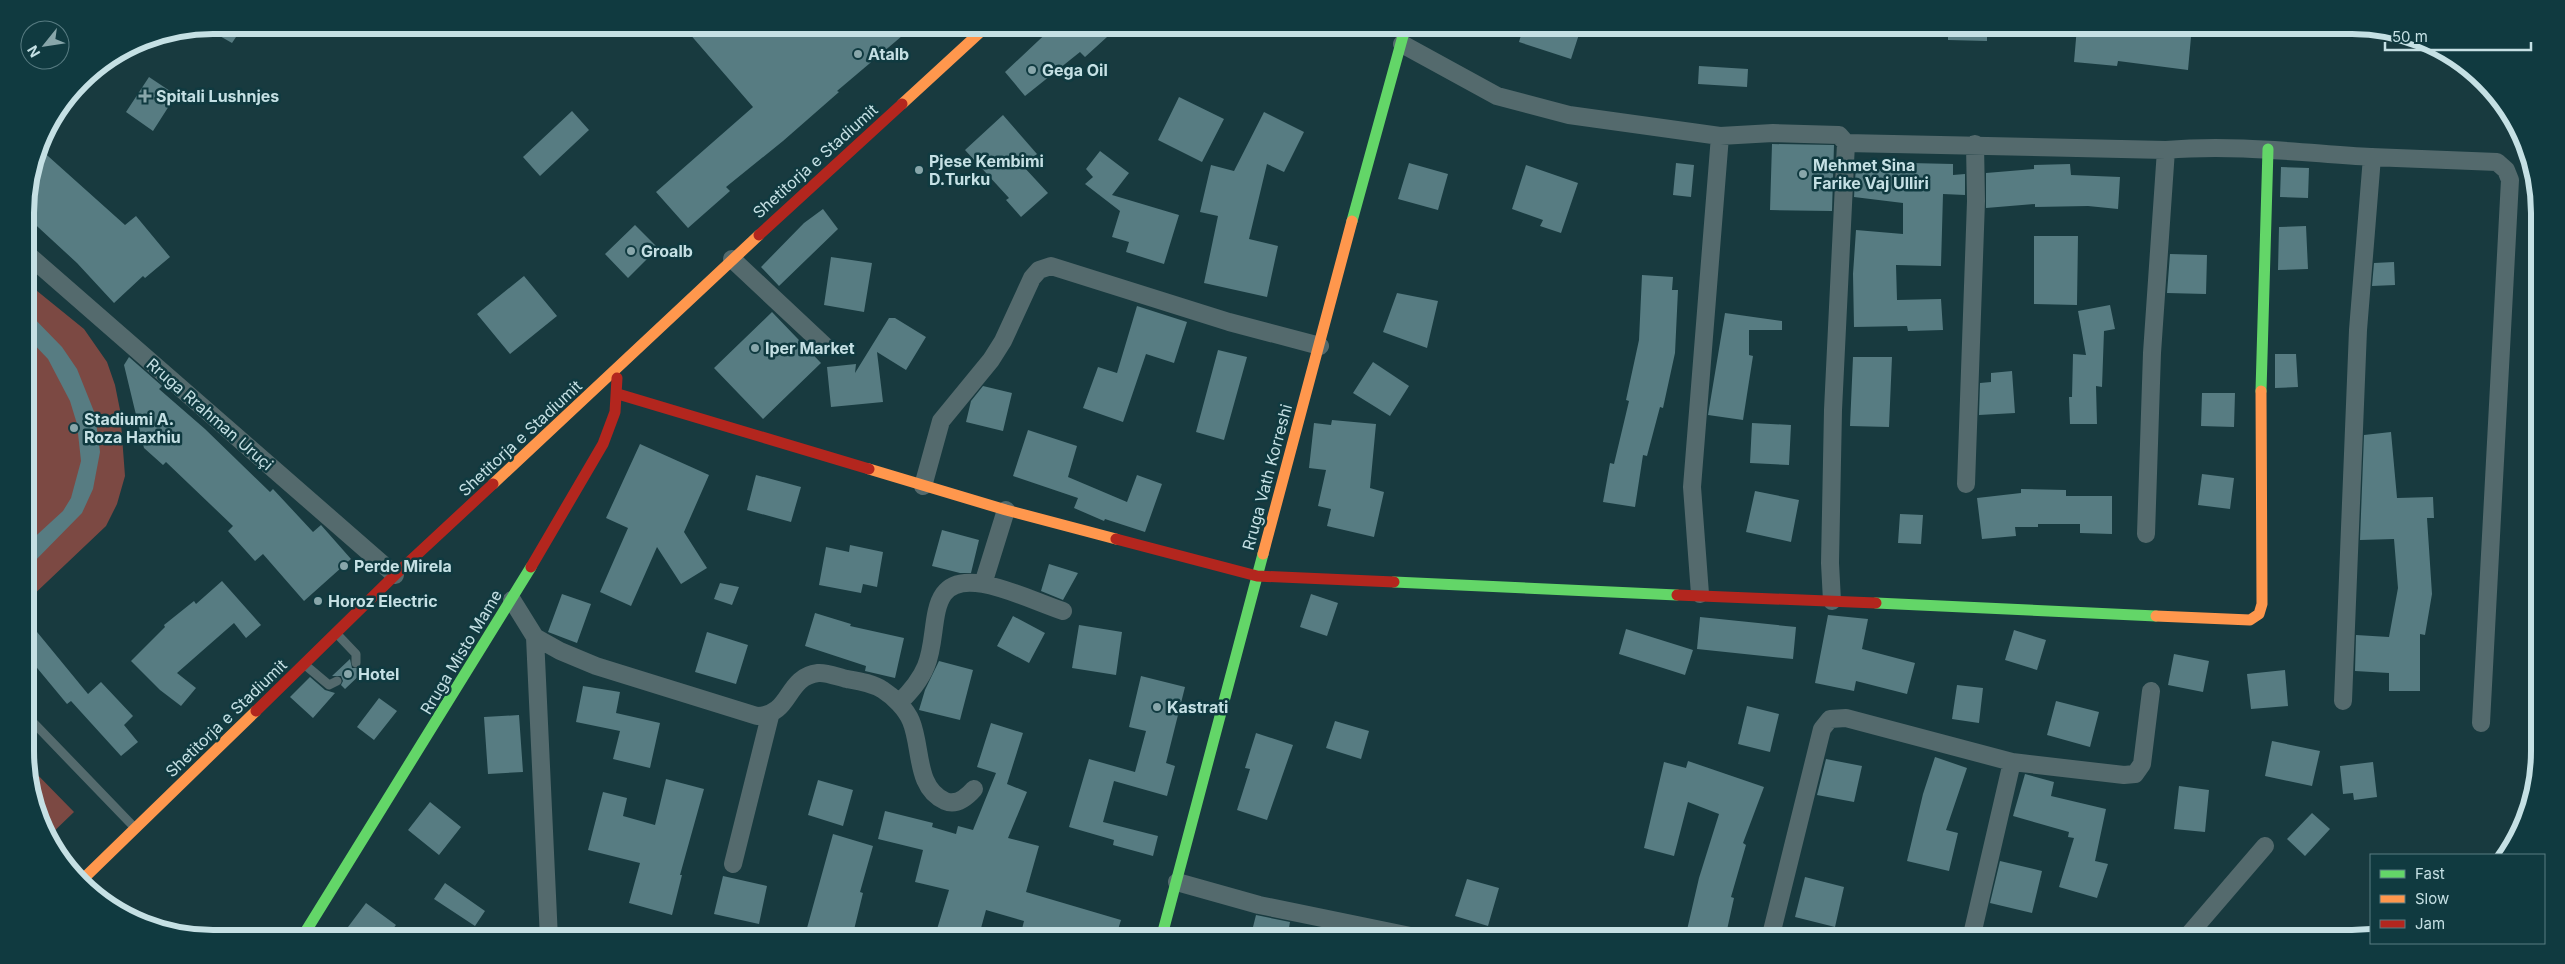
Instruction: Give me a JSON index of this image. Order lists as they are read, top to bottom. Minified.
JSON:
{"streets":{"main road":["Shetitorja e Stadiumit","Rruga Vath Korreshi","Rruga Misto Mame"],"street":["Rruga Rrahman Uruçi"]},"crossings":[["Shetitorja e Stadiumit","Rruga Rrahman Uruçi"],["Shetitorja e Stadiumit","Rruga Misto Mame"]],"places":{"other":["Atalb","Gega Oil","Pjese Kembimi D.Turku","Mehmet Sina Farike Vaj Ulliri","Groalb","Iper Market","Stadiumi A. Roza Haxhiu","Perde Mirela","Horoz Electric","Hotel","Kastrati"],"health":["Spitali Lushnjes"]},"legend":["Fast","Slow","Jam"],"scale_bar":"50 m","north":"bottom left"}
